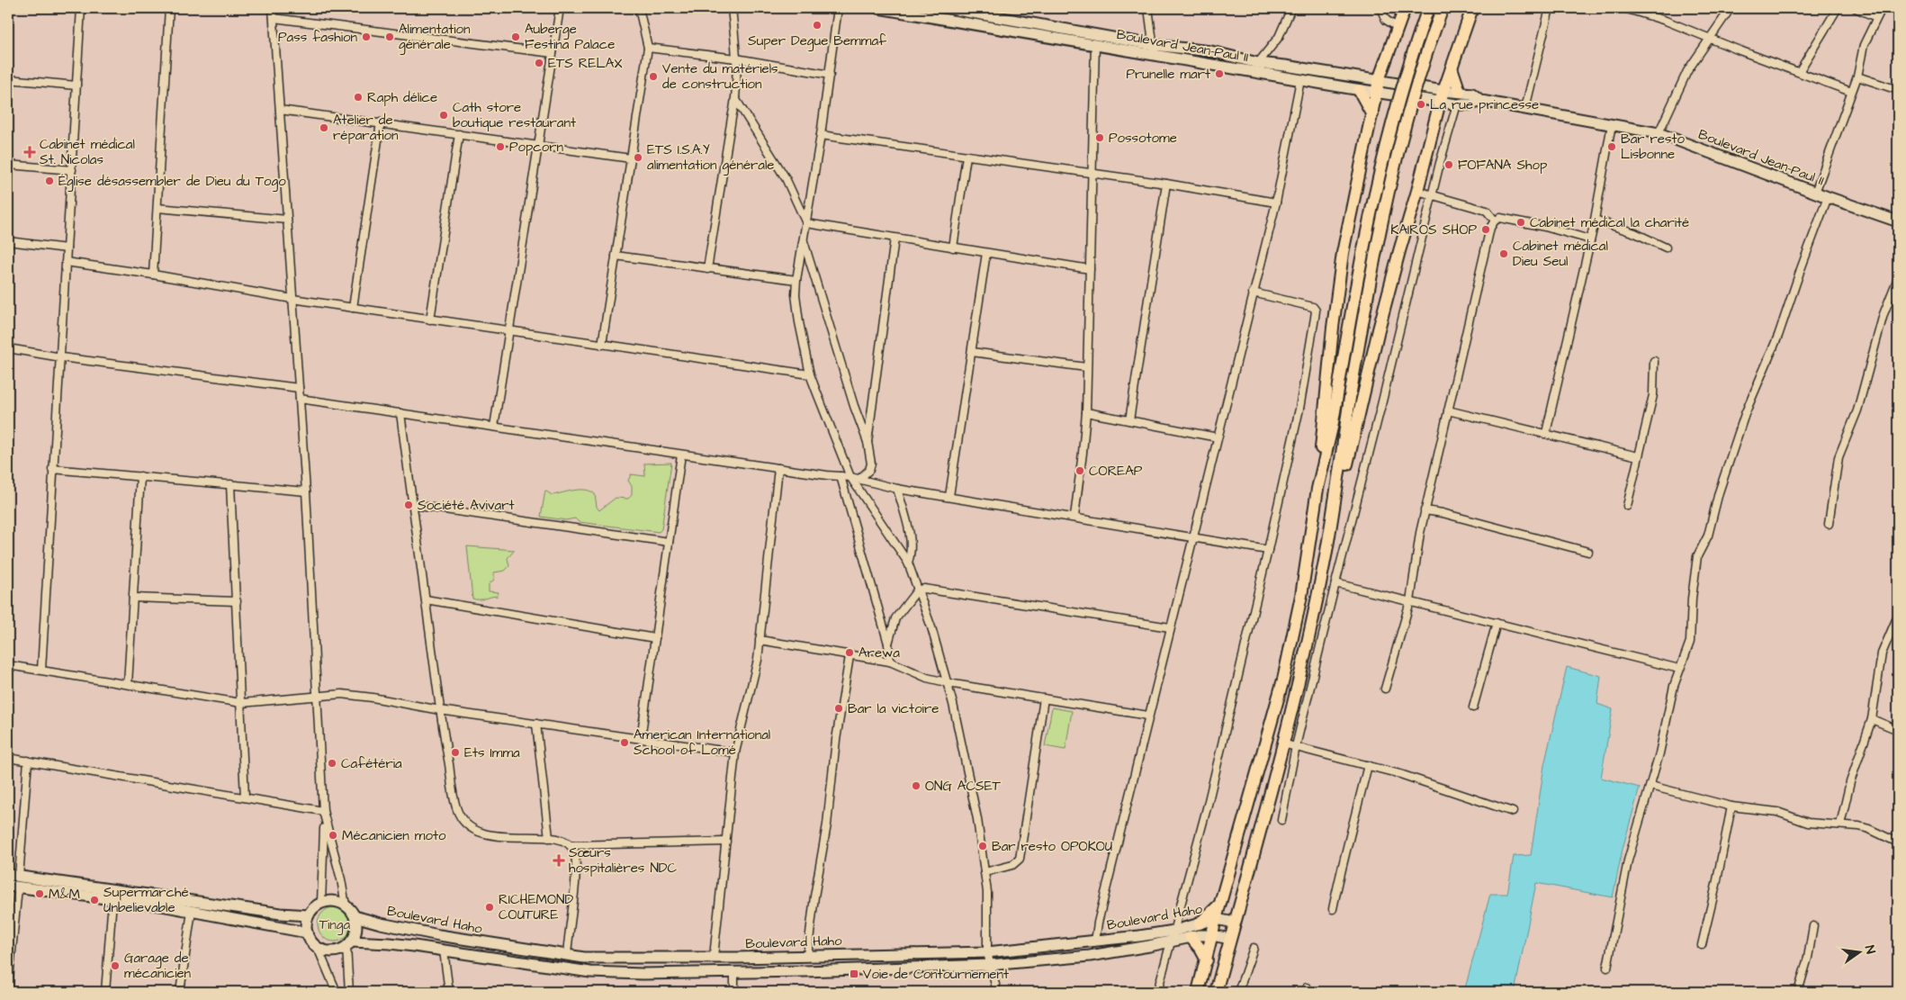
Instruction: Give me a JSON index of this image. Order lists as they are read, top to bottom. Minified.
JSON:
{"streets":{"main road":["Boulevard Jean-Paul II","Boulevard Haho"]},"parks":["Tinga"],"places":{"other":["Super Degue Bemmaf","Pass fashion","Alimentation générale","Auberge Festina Palace","ETS RELAX","Prunelle mart","Vente du matériels de construction","Raph délice","La rue princesse","Cath store boutique restaurant","Atelier de réparation","Possotome","Popcorn","Bar resto Lisbonne","ETS I.S.A.Y alimentation générale","FOFANA Shop","Église désassembler de Dieu du Togo","Cabinet médical la charité","KAIROS SHOP","Cabinet médical Dieu Seul","COREAP","Société Avivart","Arewa","Bar la victoire","American International School of Lomé","Ets Imma","Cafétéria","ONG ACSET","Mécanicien moto","Bar resto OPOKOU","M&M","Supermarché Unbelievable","RICHEMOND COUTURE","Garage de mécanicien"],"health":["Cabinet médical St. Nicolas","Sœurs hospitalières NDC"],"transit":["Voie de Contournement"]},"north":"right"}
